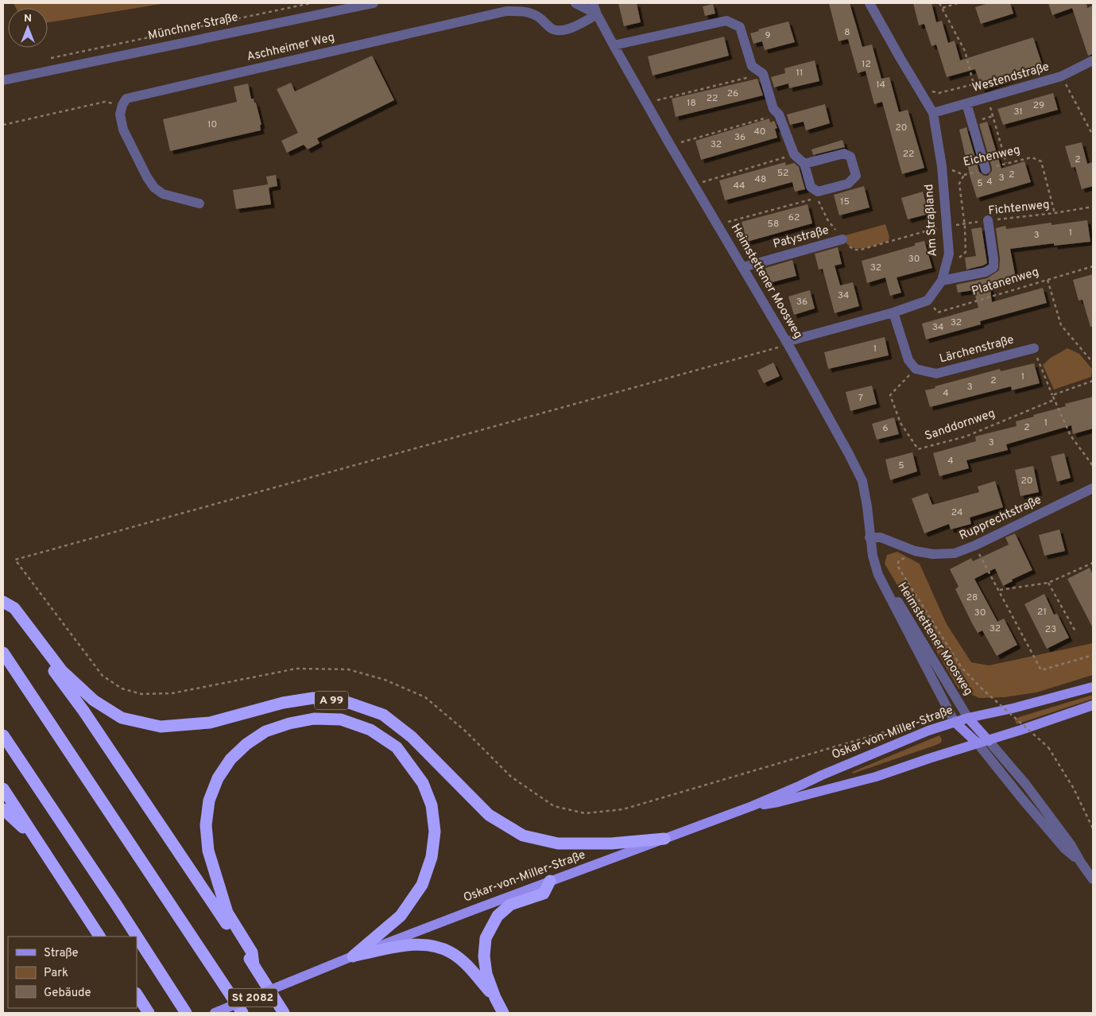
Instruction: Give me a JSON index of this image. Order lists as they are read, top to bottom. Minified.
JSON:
{"streets":{"highway":["A 99"],"main road":["Oskar-von-Miller-Straße","St 2082"],"street":["Münchner Straße","Aschheimer Weg","Westendstraße","Am Straßland","Patystraße","Heimstettener Moosweg","Lärchenstraße","Rupprechtstraße"],"path":["Eichenweg","Fichtenweg","Platanenweg","Sanddornweg"]},"crossings":[["Aschheimer Weg","Heimstettener Moosweg"],["Westendstraße","Am Straßland"],["Eichenweg","Fichtenweg"],["Eichenweg","Am Straßland"],["Fichtenweg","Am Straßland"],["Fichtenweg","Patystraße"],["Am Straßland","Platanenweg"],["Patystraße","Heimstettener Moosweg"],["Heimstettener Moosweg","Rupprechtstraße"],["Heimstettener Moosweg","Oskar-von-Miller-Straße"],["Lärchenstraße","Sanddornweg"],["A 99","Oskar-von-Miller-Straße"]],"house_numbers":["8","9","12","11","14","26","22","18","29","31","10","20","40","36","32","22","2","52","2","3","48","4","5","44","15","62","58","1","3","30","32","34","36","32","34","1","1","2","3","4","7","1","2","6","3","4","5","20","24","28","21","30","32","23"],"legend":["Straße","Park","Gebäude"],"north":"top"}
